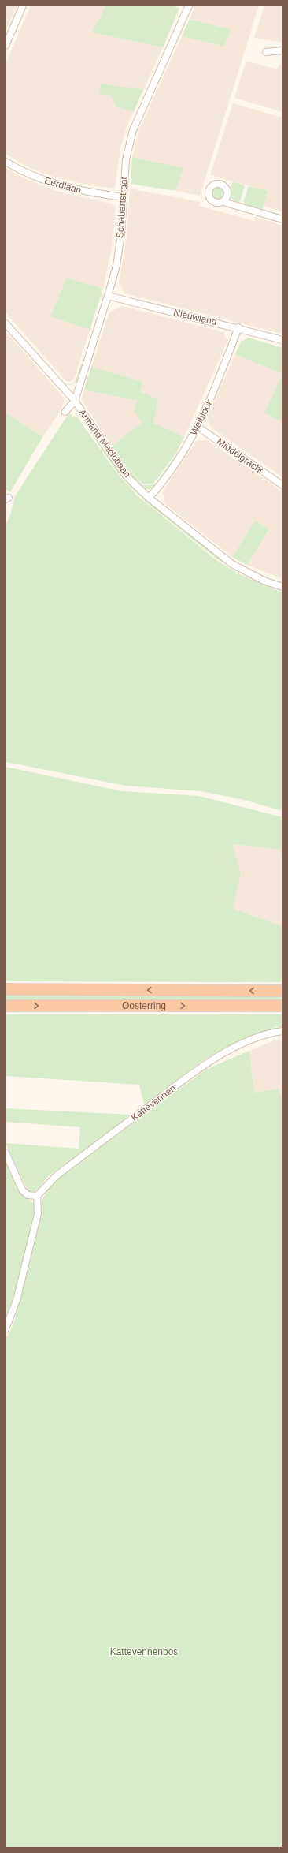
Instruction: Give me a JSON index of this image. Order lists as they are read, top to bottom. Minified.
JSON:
{"streets":{"highway":["Oosterring"],"street":["Eerdlaan","Schabartstraat","Nieuwland","Weiblook","Armand Maclotlaan","Middelgracht","Kattevennen"]},"crossings":[["Eerdlaan","Schabartstraat"],["Schabartstraat","Nieuwland"],["Schabartstraat","Armand Maclotlaan"],["Nieuwland","Weiblook"],["Weiblook","Armand Maclotlaan"],["Weiblook","Middelgracht"]],"parks":["Kattevennenbos"]}
